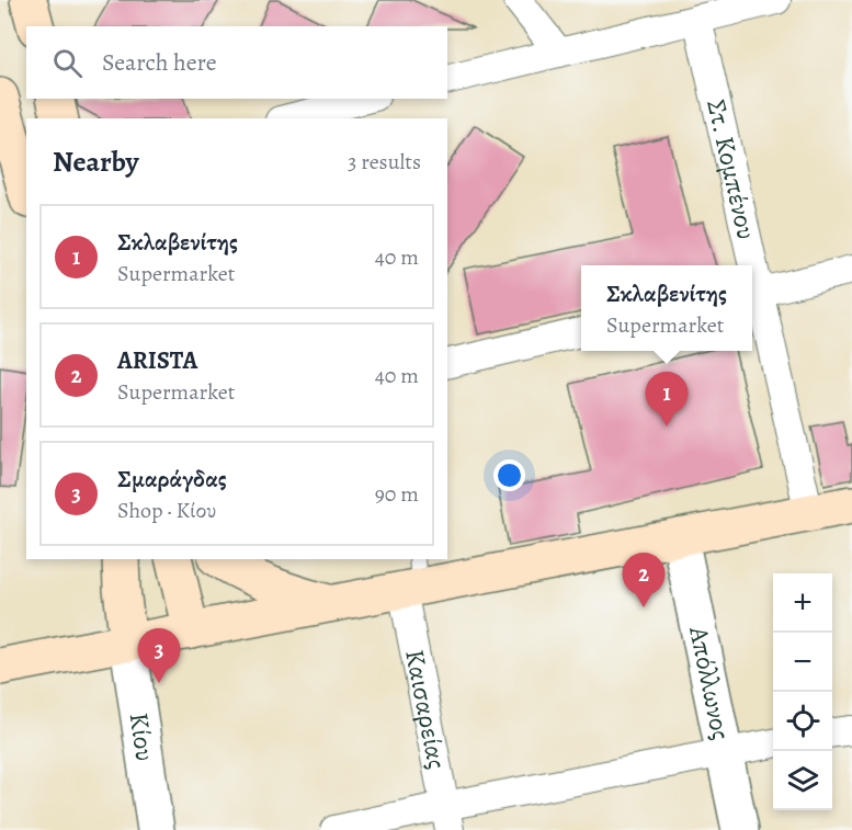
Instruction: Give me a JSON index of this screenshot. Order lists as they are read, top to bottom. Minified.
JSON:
{"streets":{"street":["Στ. Κομπένου","Απόλλωνος","Καισαρείας","Κίου"]},"page":{"search":"Search here","heading":["Nearby","3 results"],"list":[{"mark":"1","name":"Σκλαβενίτης","note":"Supermarket","value":"40 m"},{"mark":"2","name":"ARISTA","note":"Supermarket","value":"40 m"},{"mark":"3","name":"Σμαράγδας","note":"Shop · Κίου","value":"90 m"}],"popup":["Σκλαβενίτης","Supermarket"],"pins":["1","2","3"],"map_buttons":["+","−"]}}
